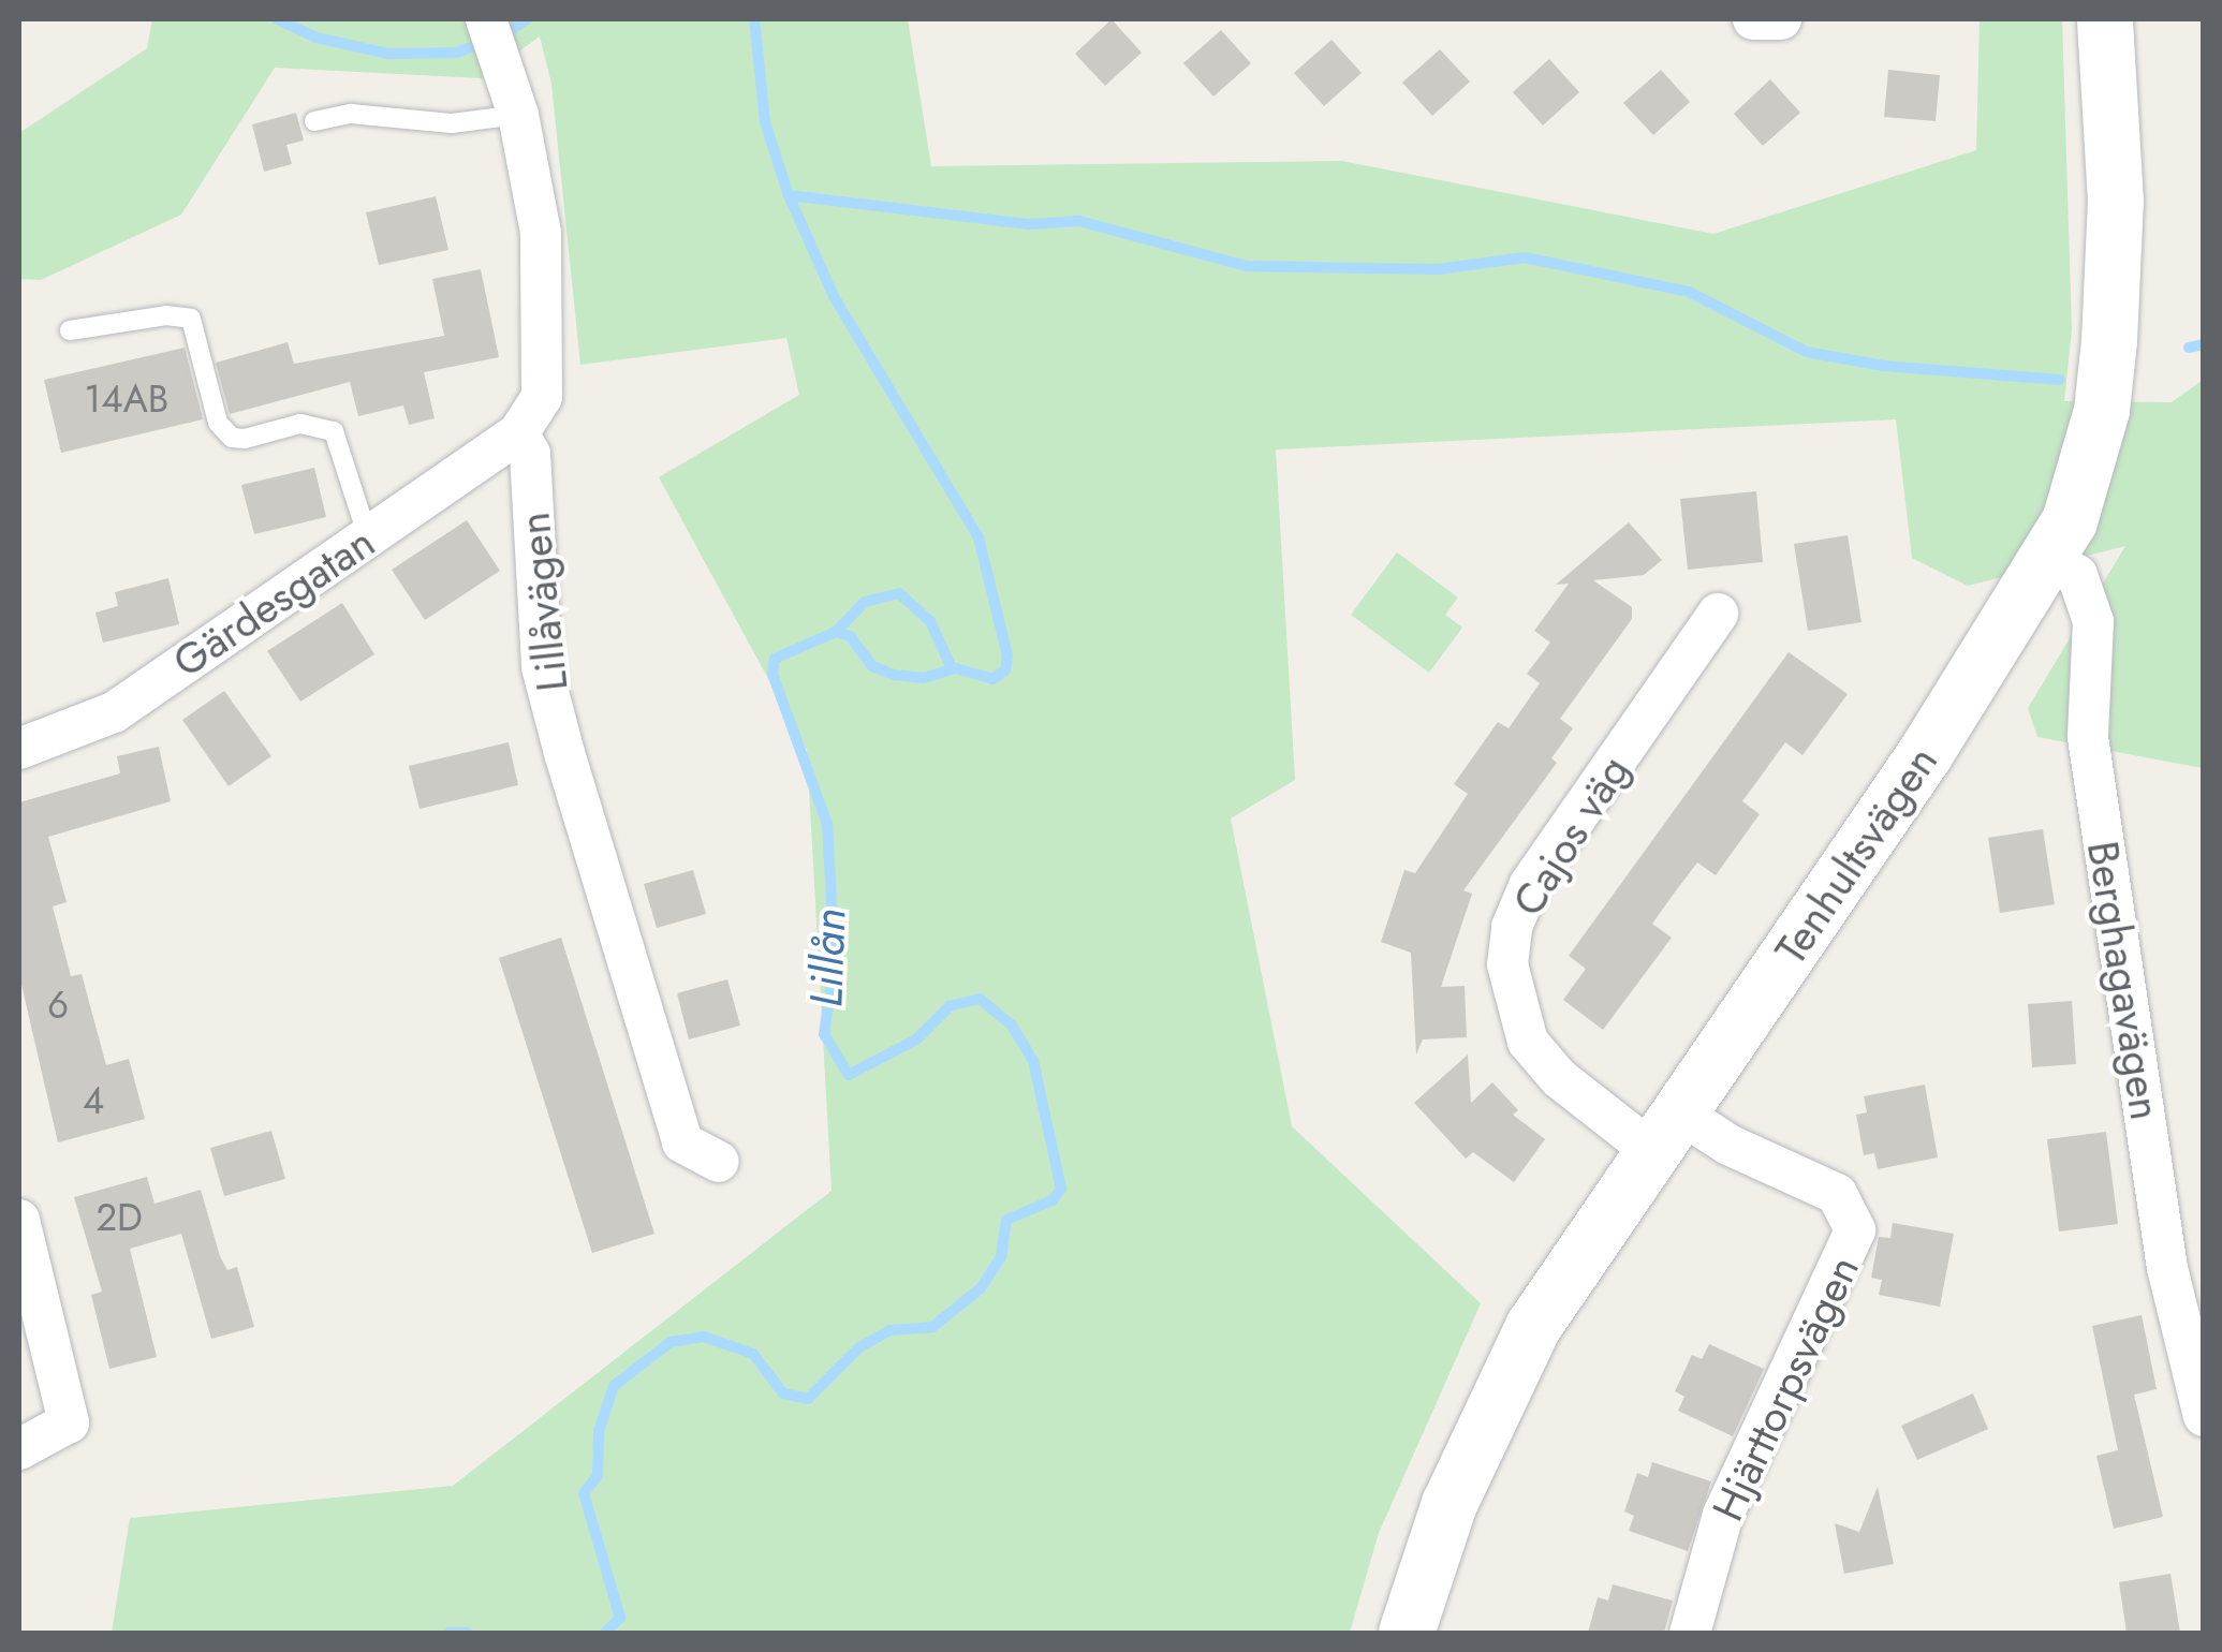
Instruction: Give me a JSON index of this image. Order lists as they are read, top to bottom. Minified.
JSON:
{"streets":{"street":["Gärdesgatan","Lillåvägen","Cajos väg","Tenhultsvägen","Berghagavägen","Hjärttorpsvägen"]},"crossings":[["Gärdesgatan","Lillåvägen"],["Cajos väg","Tenhultsvägen"],["Cajos väg","Hjärttorpsvägen"],["Tenhultsvägen","Berghagavägen"],["Tenhultsvägen","Hjärttorpsvägen"]],"water":["Lillån"],"house_numbers":["14AB","6","4","2D"]}
